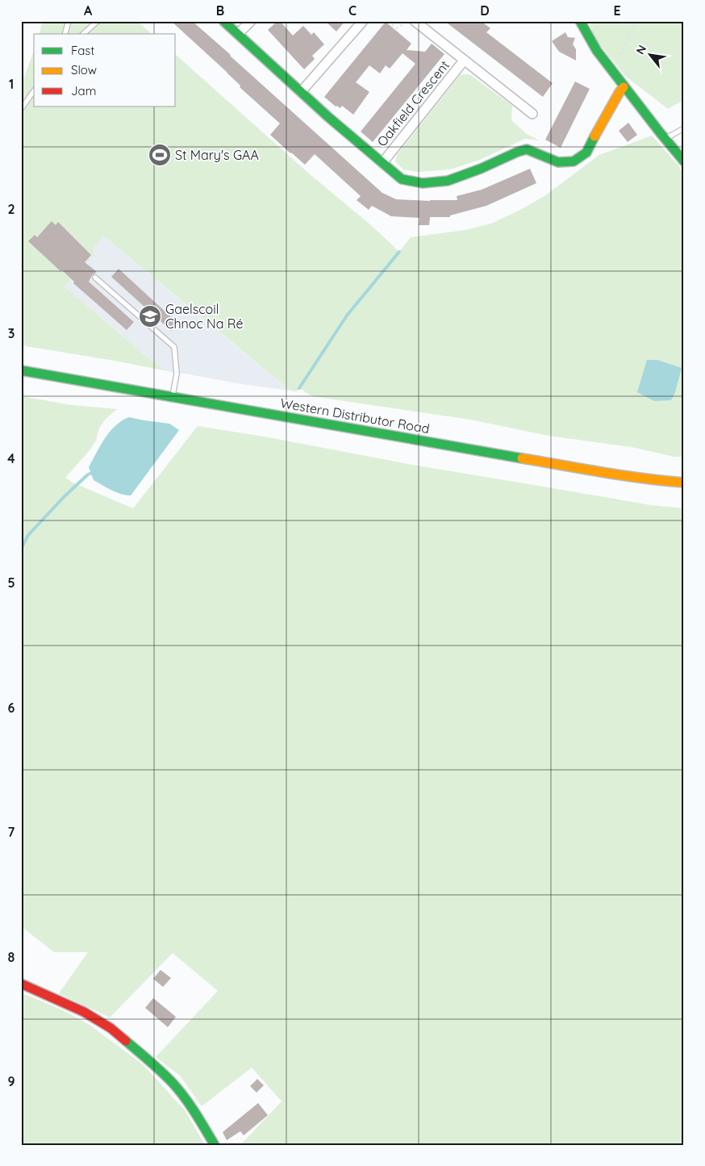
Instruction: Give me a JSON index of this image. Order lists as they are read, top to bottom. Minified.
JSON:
{"streets":{"street":["Oakfield Crescent","Western Distributor Road"]},"places":{"sports":["St Mary's GAA"],"school or university":["Gaelscoil Chnoc Na Ré"]},"legend":["Fast","Slow","Jam"],"north":"top left","grid":{"columns":["A","B","C","D","E"],"rows":["1","2","3","4","5","6","7","8","9"]}}
